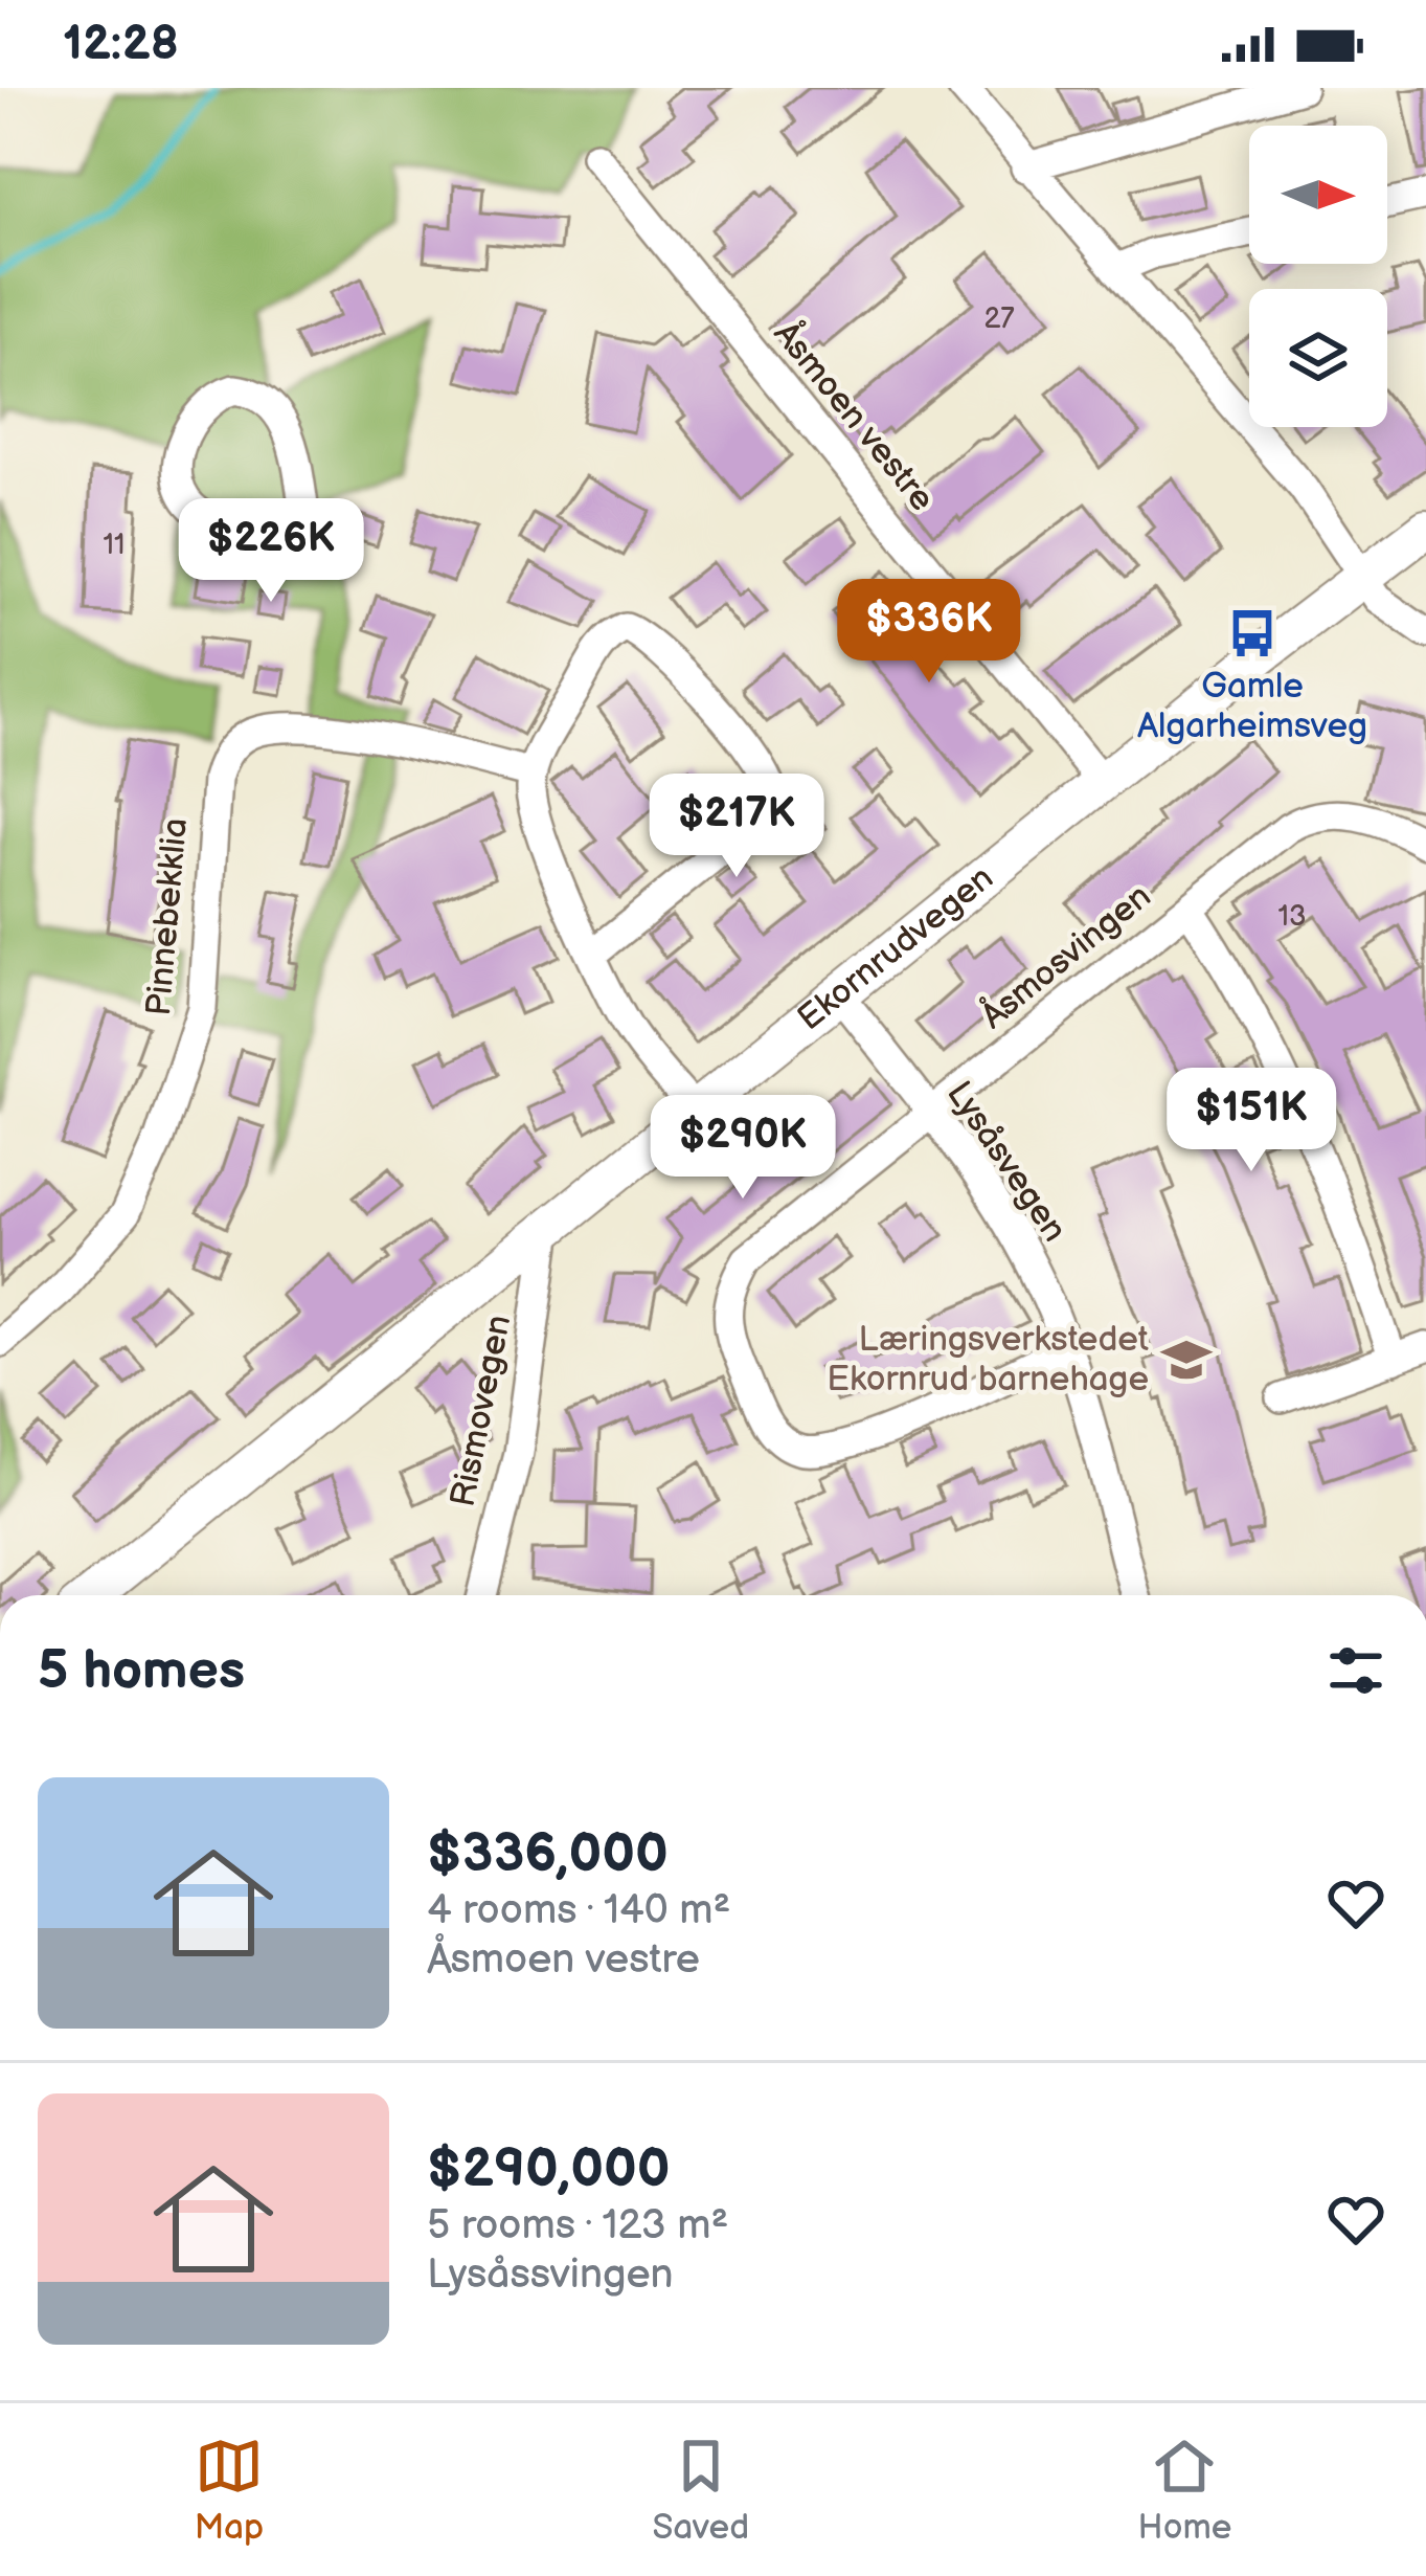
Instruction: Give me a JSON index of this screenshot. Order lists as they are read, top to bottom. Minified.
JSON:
{"streets":{"main road":["Ekornrudvegen"],"street":["Åsmoen vestre","Pinnebekklia","Åsmosvingen","Lysåsvegen","Rismovegen"]},"crossings":[["Åsmoen vestre","Ekornrudvegen"],["Ekornrudvegen","Lysåsvegen"],["Ekornrudvegen","Rismovegen"],["Åsmosvingen","Lysåsvegen"]],"places":{"bus stop":["Gamle Algarheimsveg"],"school or university":["Læringsverkstedet Ekornrud barnehage"]},"house_numbers":["27","11","13"],"north":"right","page":{"status":"12:28","price":["$226K","$336K","$217K","$151K","$290K"],"heading":"5 homes","list":[{"name":"$336,000","note":"4 rooms · 140 m² · Åsmoen vestre"},{"name":"$290,000","note":"5 rooms · 123 m² · Lysåssvingen"}],"tabs":["Map","Saved","Home"]}}
